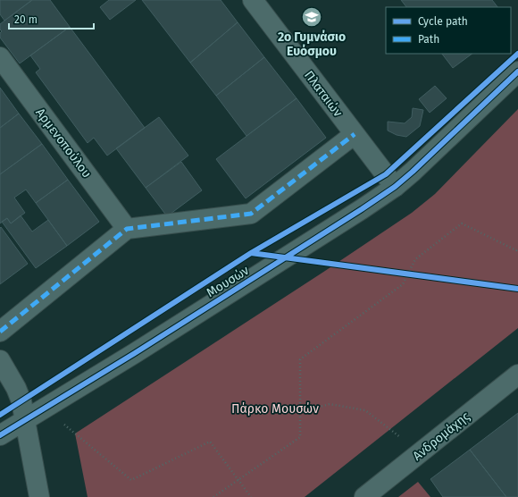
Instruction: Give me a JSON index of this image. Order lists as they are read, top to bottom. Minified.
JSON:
{"streets":{"street":["Πλαταιών","Αρμενοπούλου","Μουσών","Ανδρομάχης"]},"crossings":[["Πλαταιών","Μουσών"]],"parks":["Πάρκο Μουσών"],"places":{"school or university":["2ο Γυμνάσιο Ευόσμου"]},"legend":["Cycle path","Path"],"scale_bar":"20 m"}
